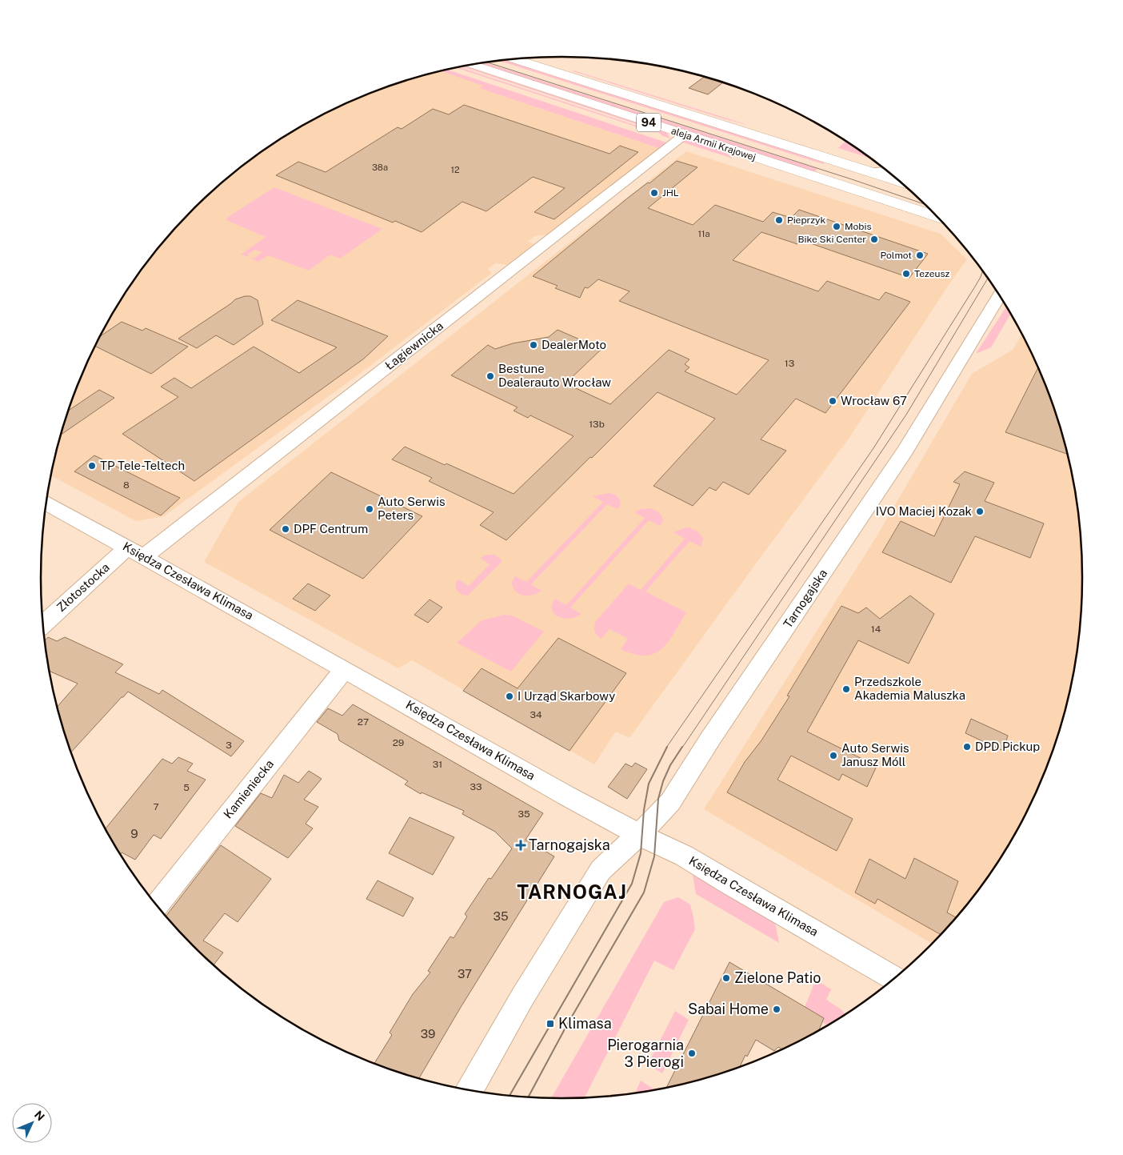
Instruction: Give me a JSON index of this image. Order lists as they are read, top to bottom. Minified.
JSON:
{"streets":{"main road":["94","aleja Armii Krajowej"],"street":["Łagiewnicka","Księdza Czesława Klimasa","Złotostocka","Tarnogajska","Kamieniecka"]},"crossings":[["aleja Armii Krajowej","Łagiewnicka"],["Łagiewnicka","Księdza Czesława Klimasa"],["Łagiewnicka","Złotostocka"],["Księdza Czesława Klimasa","Złotostocka"],["Księdza Czesława Klimasa","Tarnogajska"],["Księdza Czesława Klimasa","Kamieniecka"]],"districts":["TARNOGAJ"],"places":{"other":["JHL","Pieprzyk","Mobis","Bike Ski Center","Polmot","Tezeusz","DealerMoto","Bestune Dealerauto Wrocław","Wrocław 67","TP Tele-Teltech","Auto Serwis Peters","IVO Maciej Kozak","DPF Centrum","Przedszkole Akademia Maluszka","I Urząd Skarbowy","DPD Pickup","Auto Serwis Janusz Móll","Zielone Patio","Sabai Home","Pierogarnia 3 Pierogi"],"health":["Tarnogajska"],"transit":["Klimasa"]},"house_numbers":["38a","12","11a","13","13b","8","14","34","27","29","3","31","33","5","7","35","9","35","37","39"],"north":"top right"}
